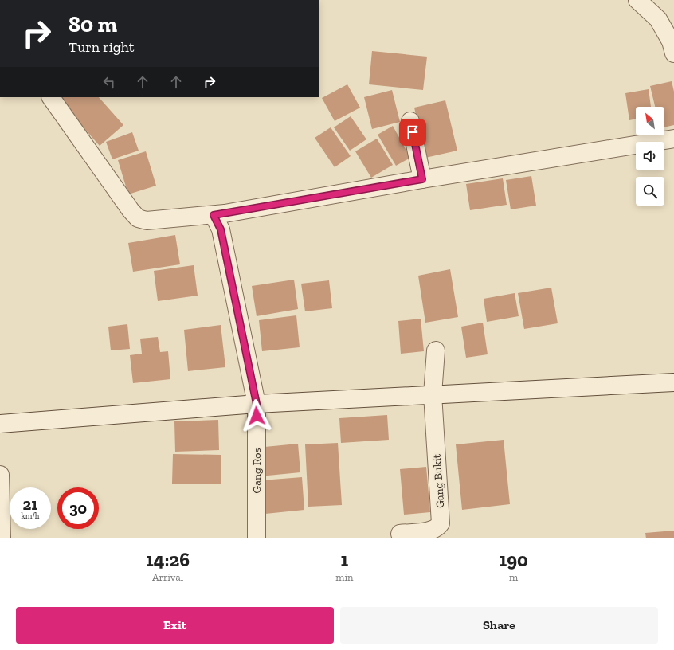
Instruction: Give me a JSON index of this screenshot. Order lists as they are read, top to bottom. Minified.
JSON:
{"streets":{"street":["Gang Ros","Gang Bukit"]},"north":"top left","page":{"turn":["80 m","Turn right"],"speed":"21 km/h","limit":"30","eta":["14:26","Arrival","1","min","190","m"],"buttons":["Exit","Share"]}}
